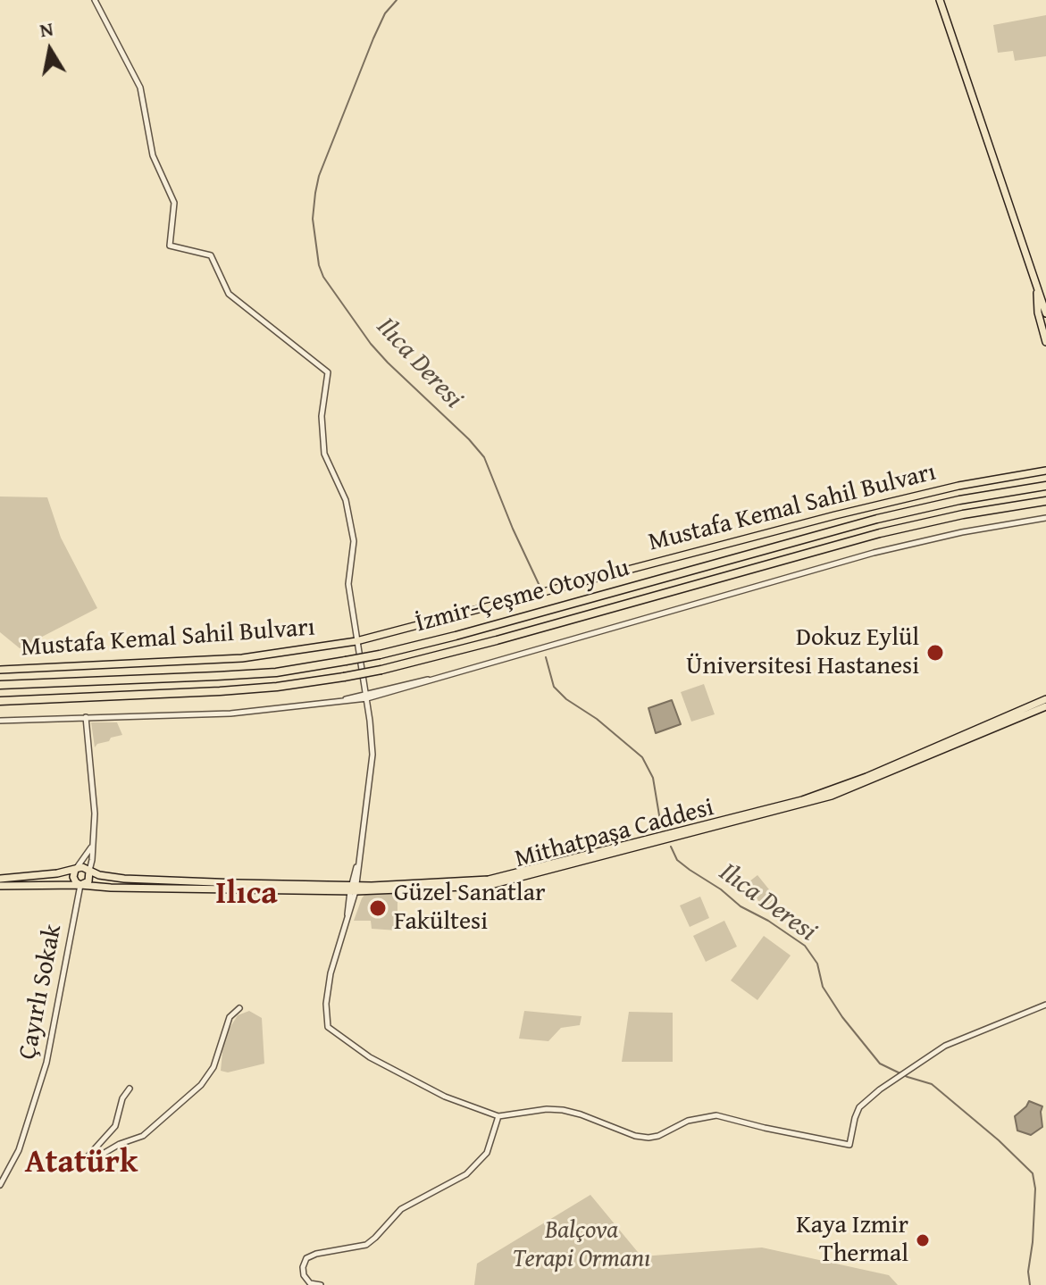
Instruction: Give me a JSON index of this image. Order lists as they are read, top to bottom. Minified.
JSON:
{"streets":{"highway":["İzmir-Çeşme Otoyolu"],"main road":["Mustafa Kemal Sahil Bulvarı","Mithatpaşa Caddesi"],"street":["Çayırlı Sokak"]},"crossings":[["Mithatpaşa Caddesi","Çayırlı Sokak"]],"districts":["Ilıca","Atatürk"],"water":["Ilıca Deresi"],"parks":["Balçova Terapi Ormanı"],"places":["Dokuz Eylül Üniversitesi Hastanesi","Güzel Sanatlar Fakültesi","Kaya Izmir Thermal"],"north":"top"}
